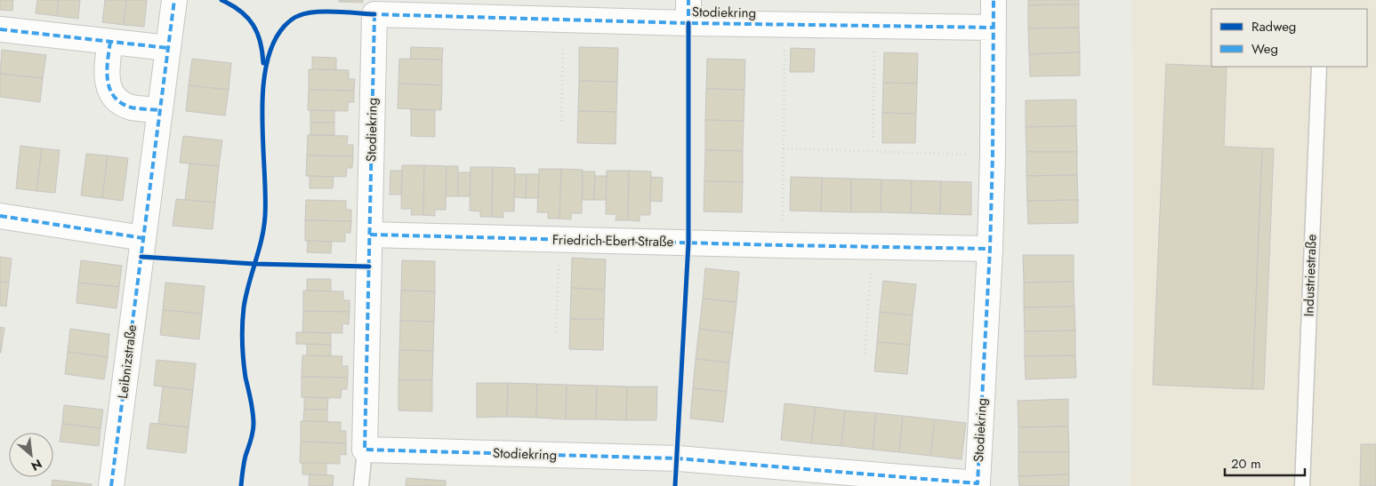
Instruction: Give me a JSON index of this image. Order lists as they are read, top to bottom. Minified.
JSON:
{"streets":{"street":["Stodiekring","Friedrich-Ebert-Straße","Leibnizstraße"],"lane":["Industriestraße"]},"crossings":[["Stodiekring","Friedrich-Ebert-Straße"]],"legend":["Radweg","Weg"],"scale_bar":"20 m","north":"bottom right"}
